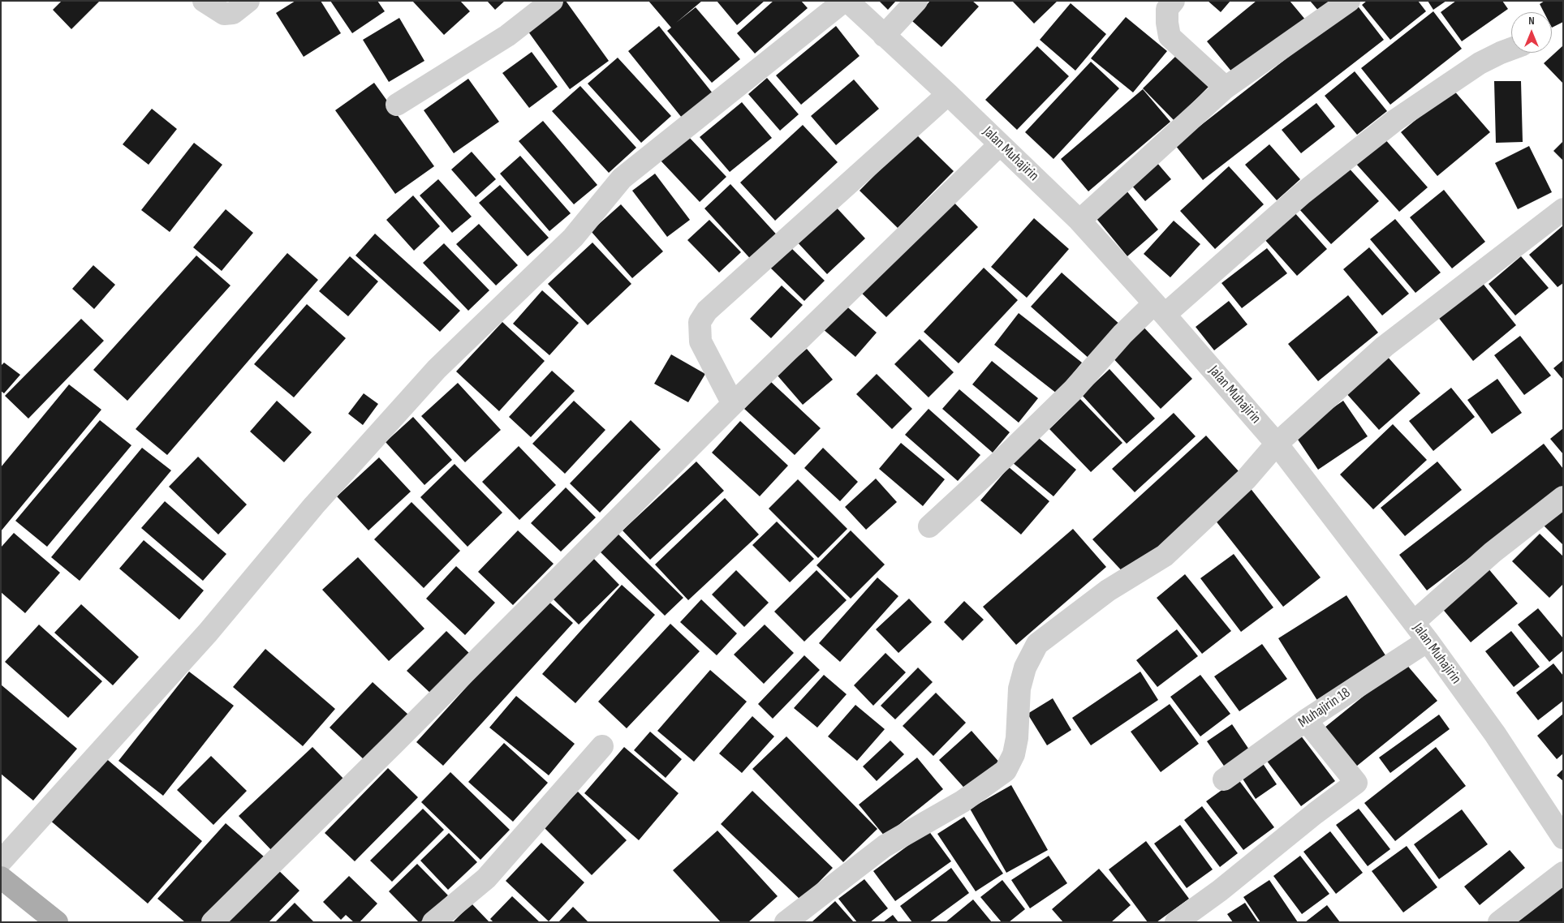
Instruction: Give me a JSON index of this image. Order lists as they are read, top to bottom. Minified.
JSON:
{"streets":{"street":["Jalan Muhajirin","Muhajirin 18"]},"crossings":[["Jalan Muhajirin","Muhajirin 18"]],"north":"top"}
